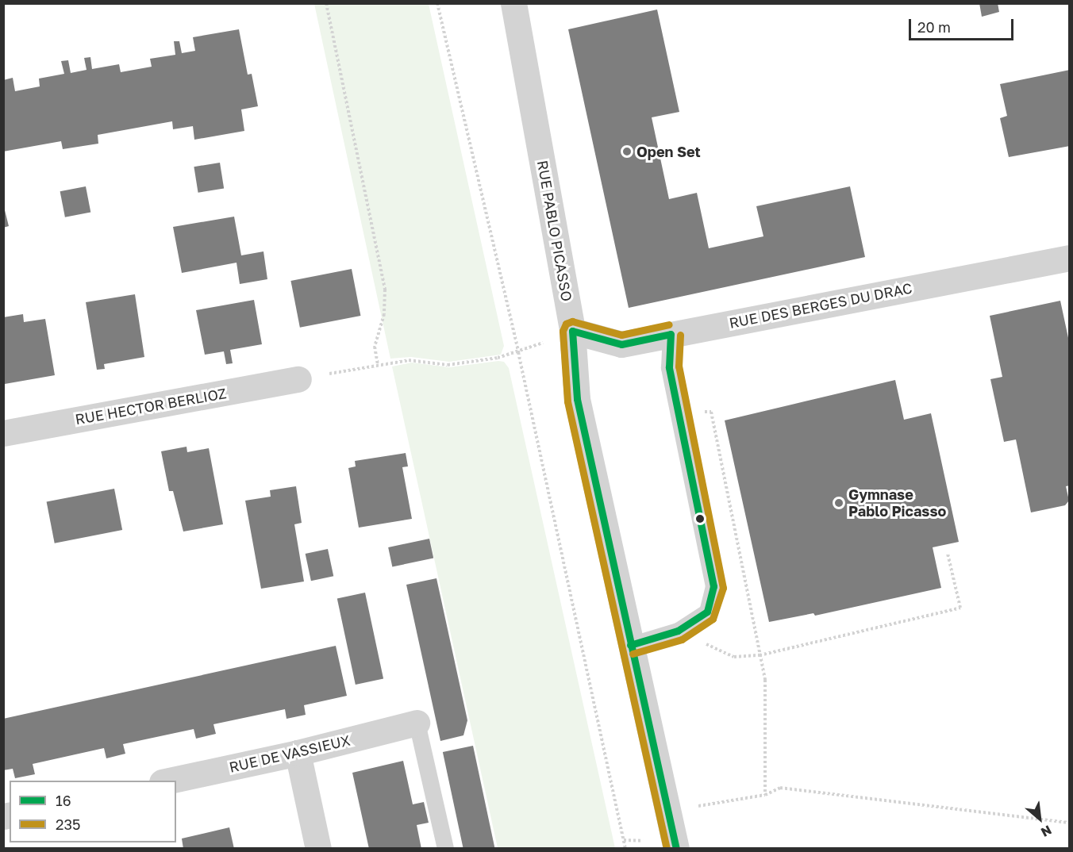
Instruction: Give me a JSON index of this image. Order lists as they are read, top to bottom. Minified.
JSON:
{"streets":{"street":["RUE PABLO PICASSO","RUE DES BERGES DU DRAC","RUE HECTOR BERLIOZ","RUE DE VASSIEUX"]},"crossings":[["RUE PABLO PICASSO","RUE DES BERGES DU DRAC"]],"places":["Open Set","Gymnase Pablo Picasso"],"lines":["transit line 235","transit line 16"],"legend":["16","235"],"scale_bar":"20 m","north":"bottom right"}
